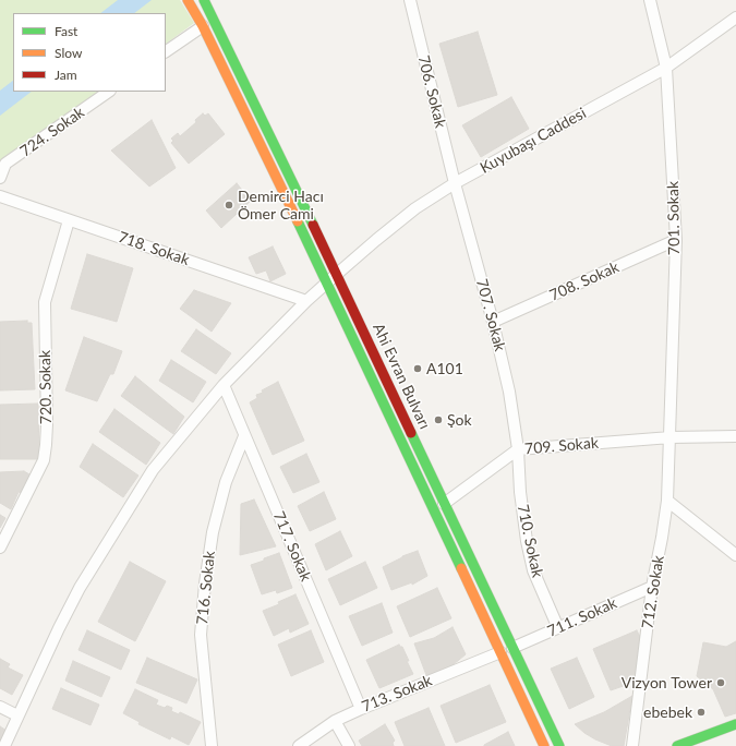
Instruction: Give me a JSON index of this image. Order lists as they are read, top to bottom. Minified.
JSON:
{"streets":{"main road":["Ahi Evran Bulvarı"],"street":["706. Sokak","724. Sokak","Kuyubaşı Caddesi","701. Sokak","718. Sokak","708. Sokak","707. Sokak","720. Sokak","709. Sokak","710. Sokak","717. Sokak","716. Sokak","712. Sokak","711. Sokak","713. Sokak"]},"crossings":[["706. Sokak","Kuyubaşı Caddesi"],["706. Sokak","707. Sokak"],["Kuyubaşı Caddesi","701. Sokak"],["Kuyubaşı Caddesi","718. Sokak"],["Kuyubaşı Caddesi","707. Sokak"],["Kuyubaşı Caddesi","Ahi Evran Bulvarı"],["Kuyubaşı Caddesi","717. Sokak"],["701. Sokak","708. Sokak"],["701. Sokak","709. Sokak"],["701. Sokak","712. Sokak"],["718. Sokak","720. Sokak"],["708. Sokak","707. Sokak"],["707. Sokak","709. Sokak"],["707. Sokak","710. Sokak"],["Ahi Evran Bulvarı","709. Sokak"],["Ahi Evran Bulvarı","711. Sokak"],["Ahi Evran Bulvarı","713. Sokak"],["709. Sokak","710. Sokak"],["709. Sokak","712. Sokak"],["710. Sokak","711. Sokak"],["717. Sokak","716. Sokak"],["717. Sokak","713. Sokak"],["712. Sokak","711. Sokak"]],"places":["Demirci Hacı Ömer Cami","A101","Şok","Vizyon Tower","ebebek"],"legend":["Fast","Slow","Jam"]}
